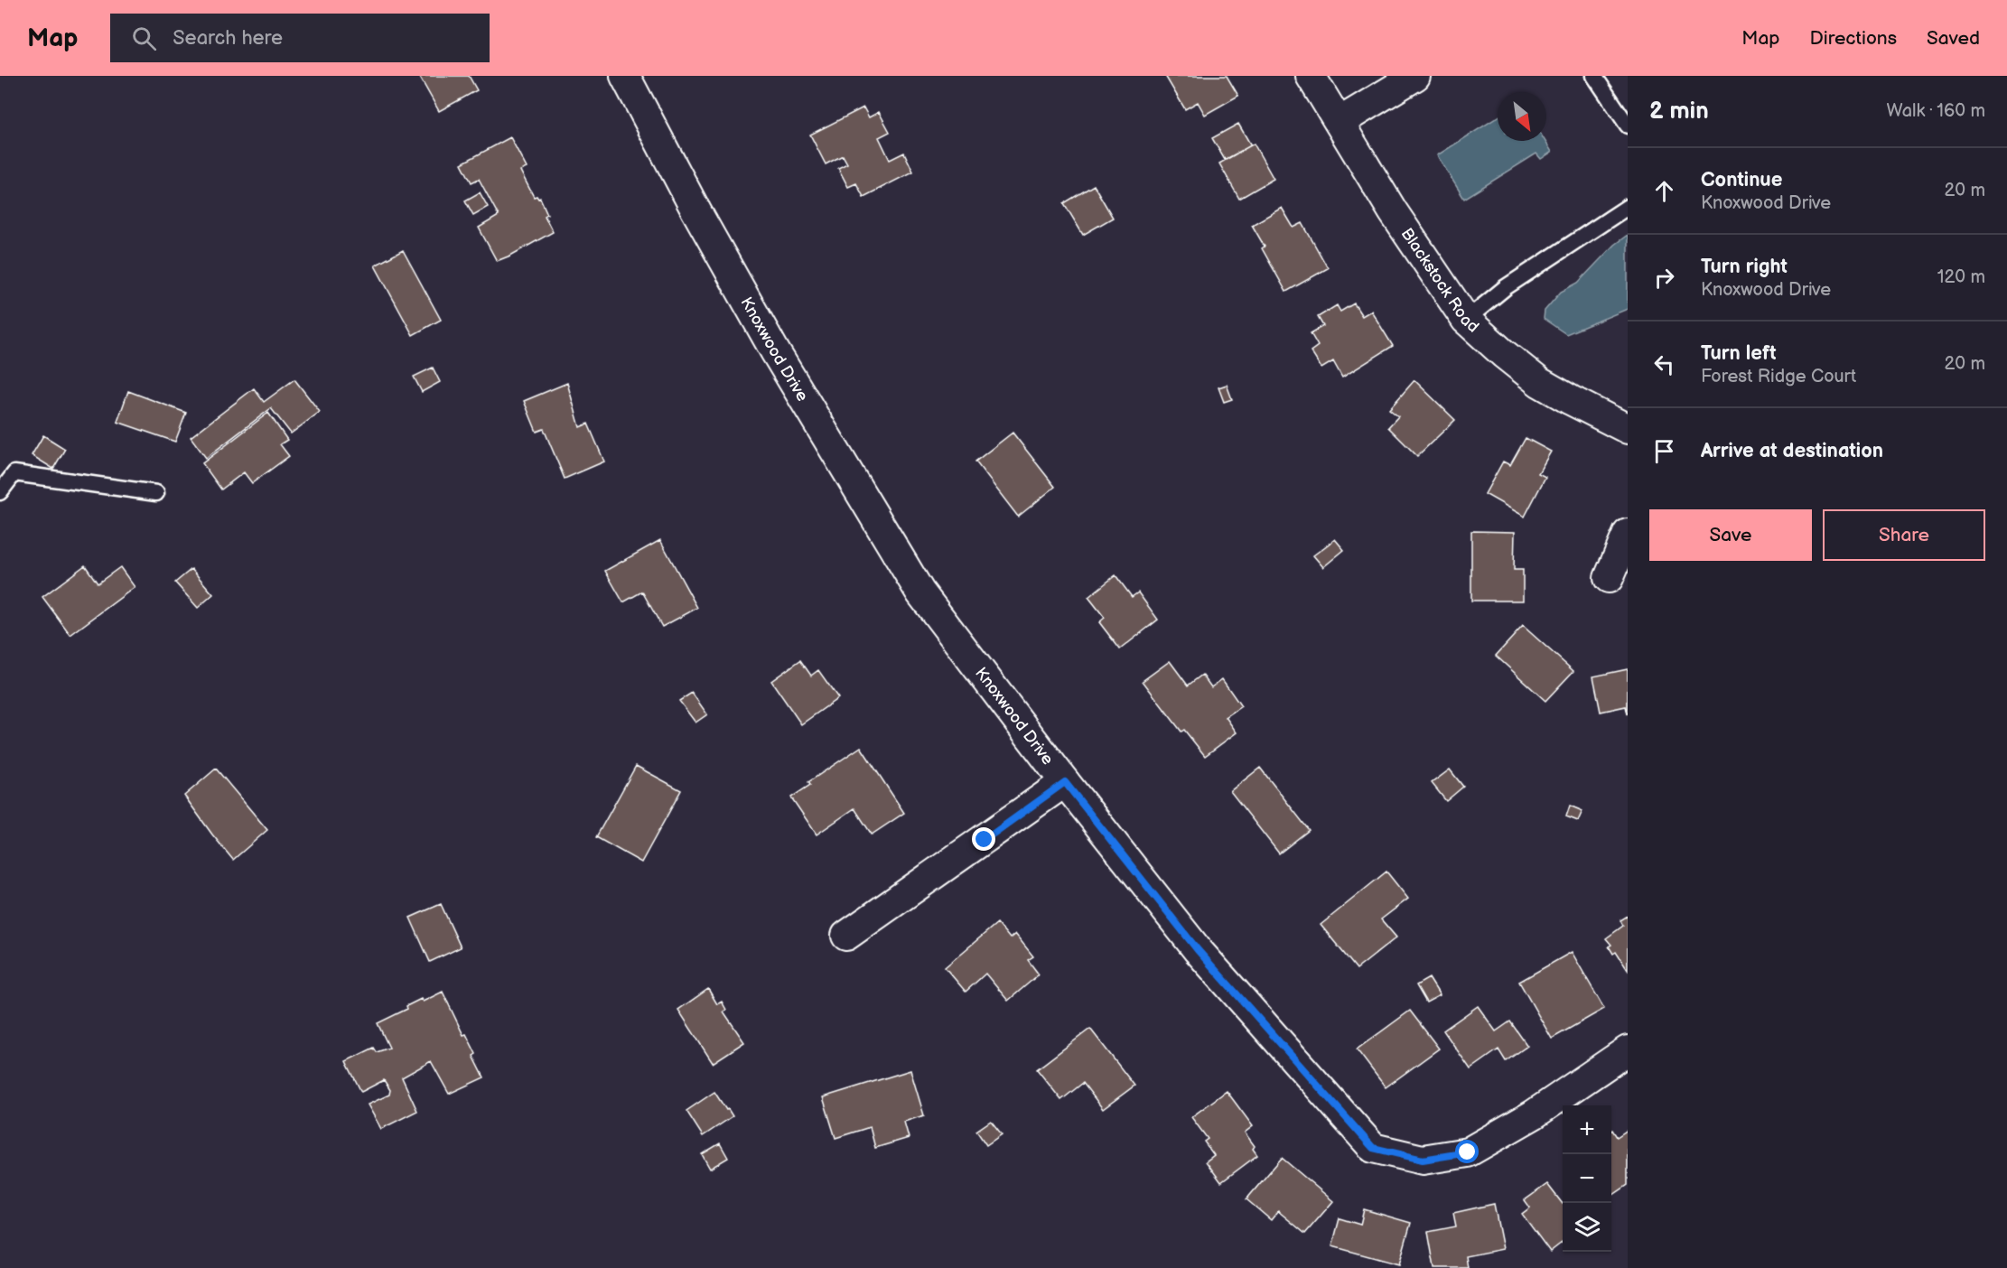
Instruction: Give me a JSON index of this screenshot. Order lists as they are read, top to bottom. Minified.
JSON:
{"streets":{"street":["Blackstock Road","Knoxwood Drive"]},"north":"bottom right","page":{"header":"Map","search":"Search here","nav":["Map","Directions","Saved"],"heading":["2 min","Walk · 160 m"],"list":[["Continue","Knoxwood Drive","20 m"],["Turn right","Knoxwood Drive","120 m"],["Turn left","Forest Ridge Court","20 m"],"Arrive at destination"],"buttons":["Save","Share"],"map_buttons":["+","−"]}}
